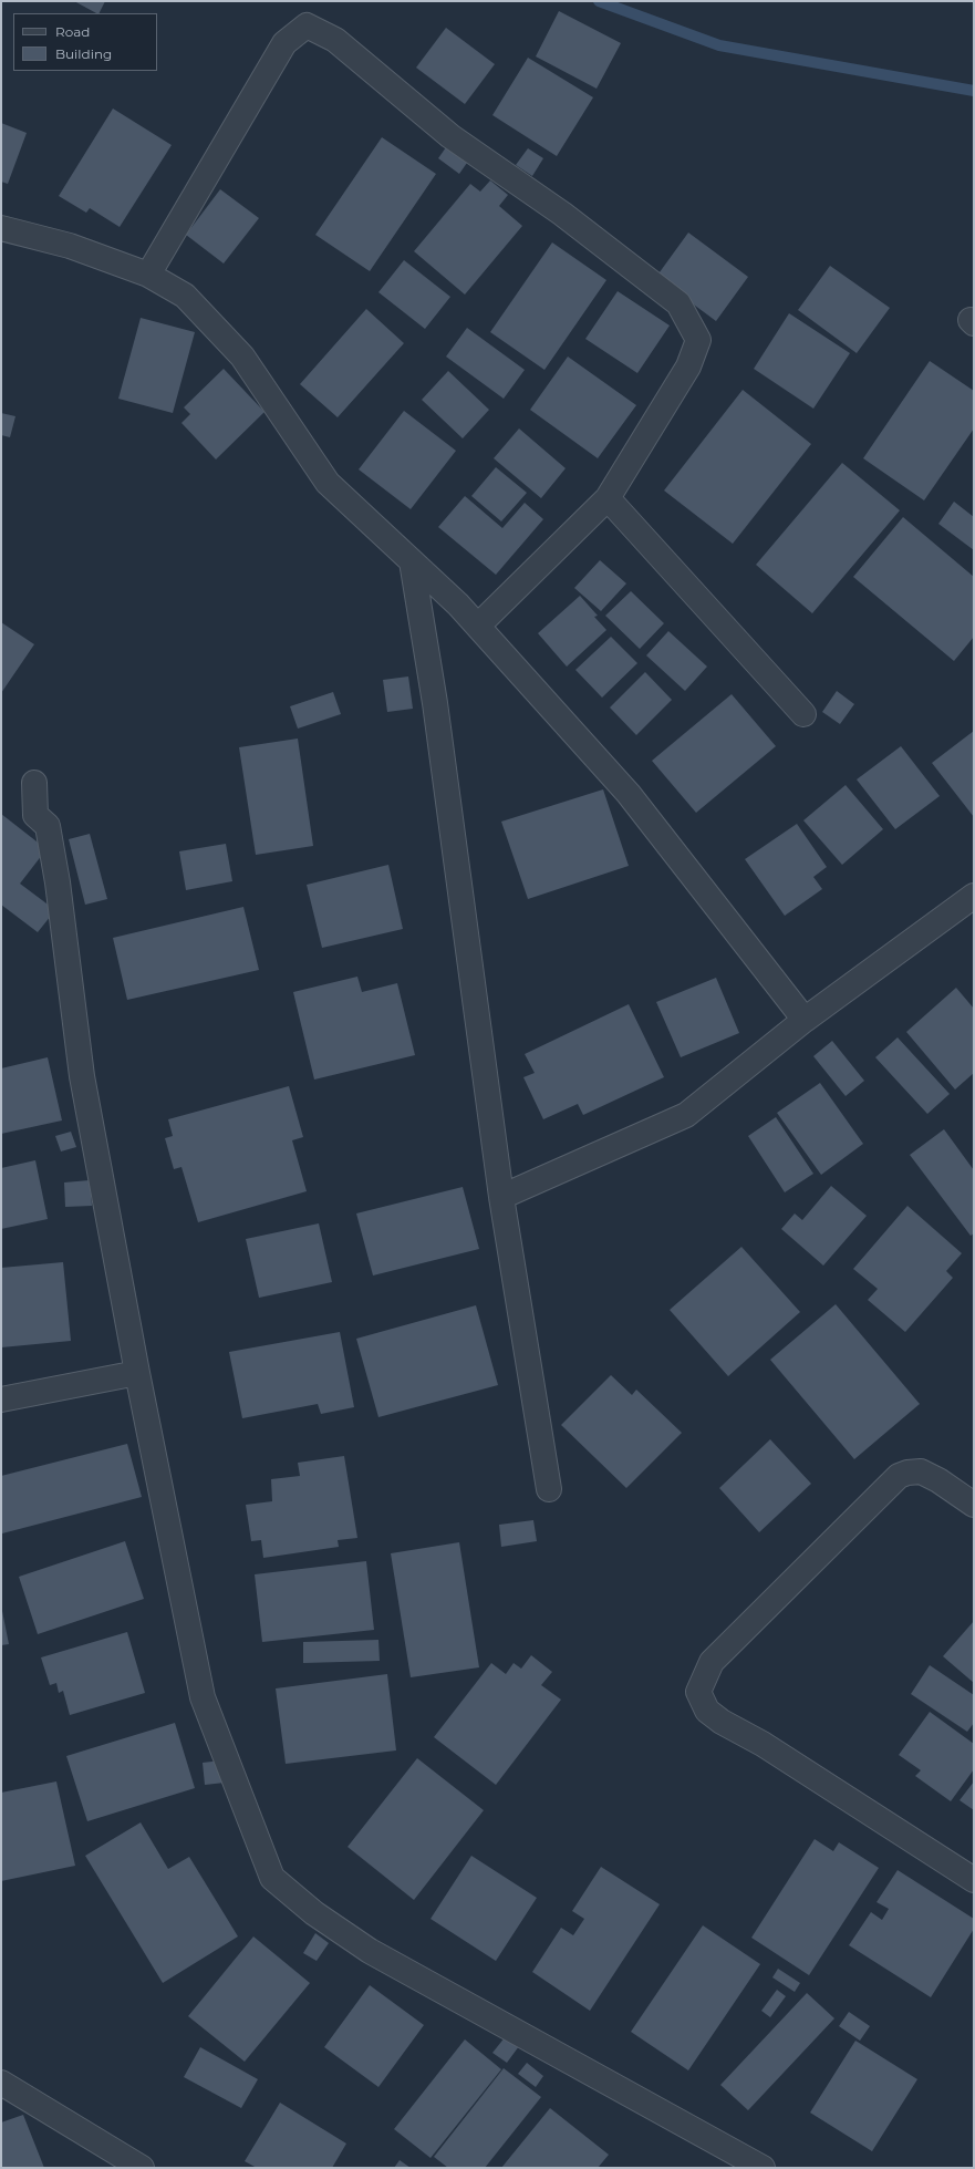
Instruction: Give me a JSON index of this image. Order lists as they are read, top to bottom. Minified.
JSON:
{"legend":["Road","Building"]}
